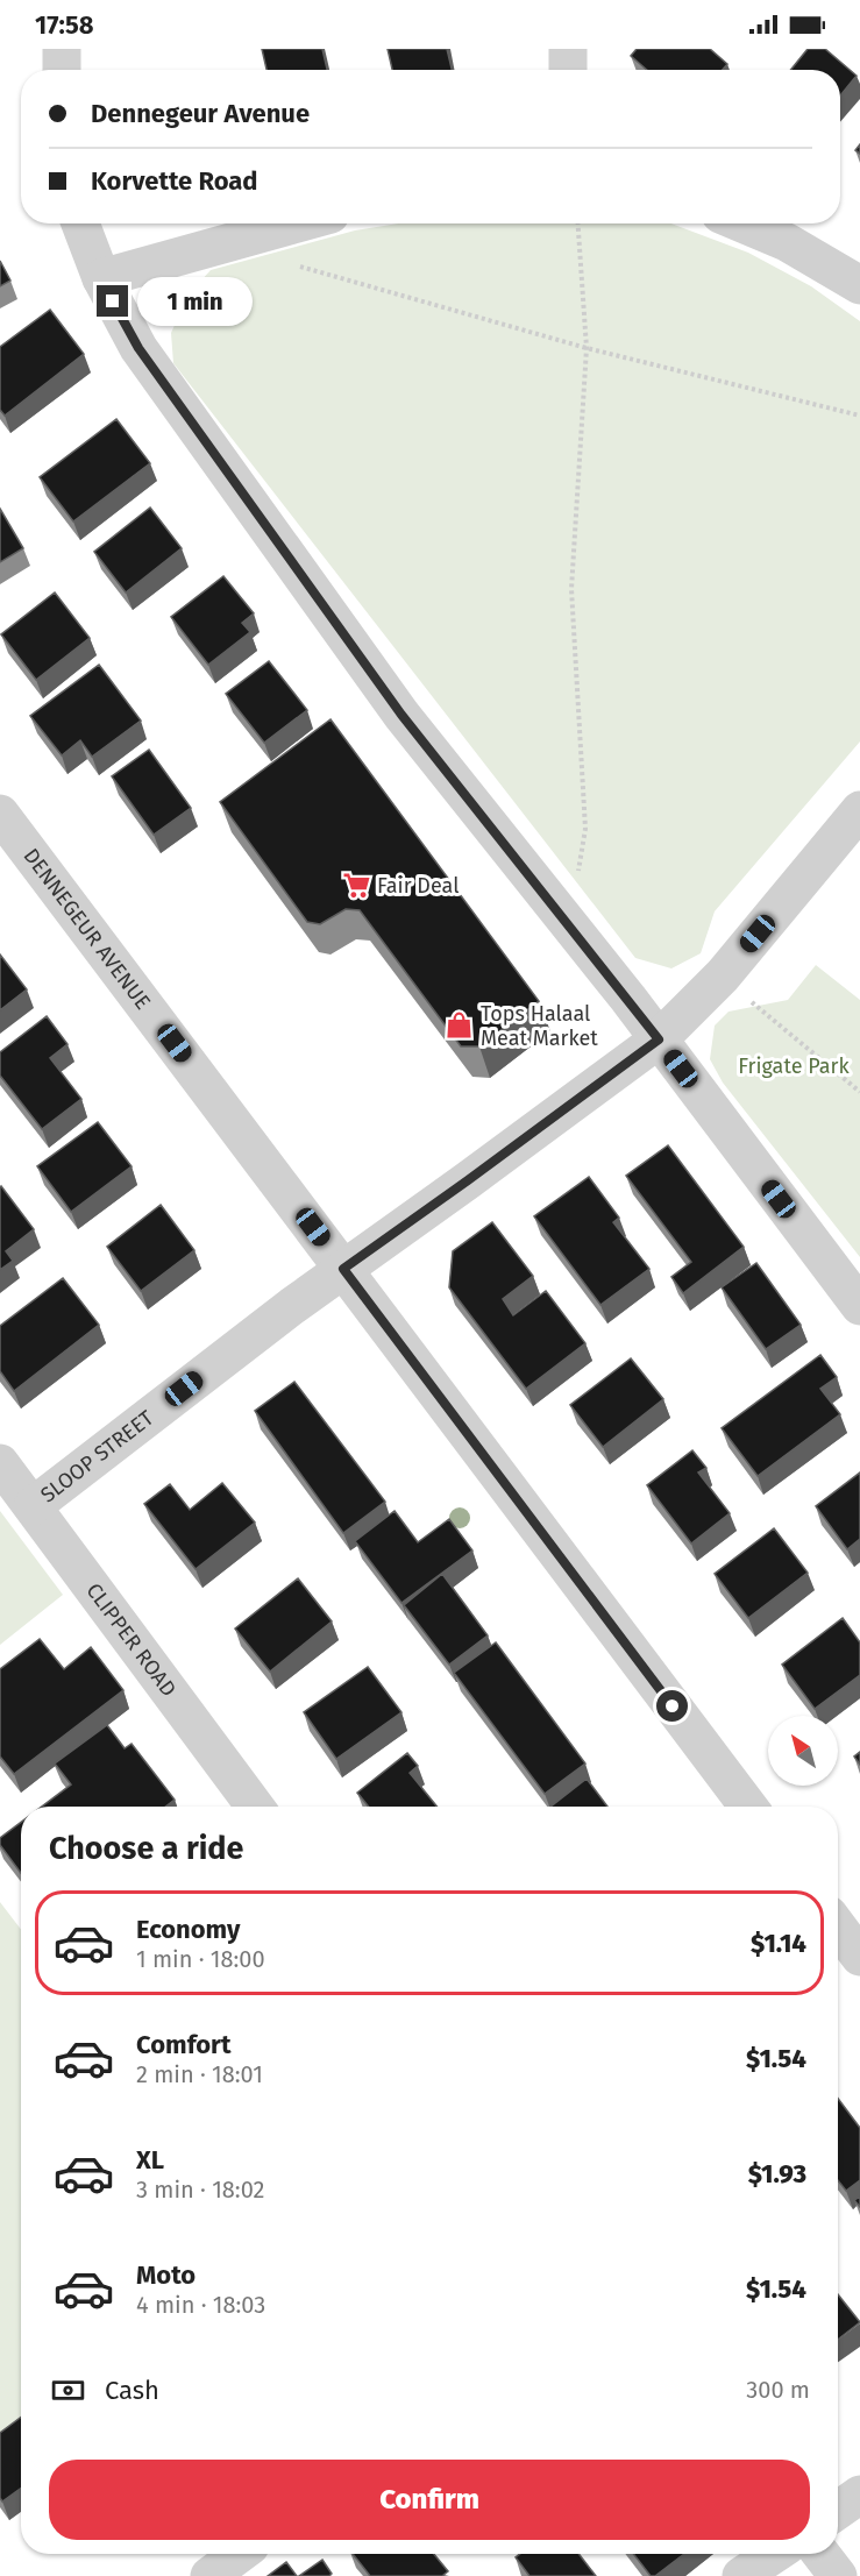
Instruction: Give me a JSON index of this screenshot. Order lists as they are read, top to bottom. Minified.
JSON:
{"streets":{"street":["DENNEGEUR AVENUE","SLOOP STREET","CLIPPER ROAD"]},"crossings":[["DENNEGEUR AVENUE","SLOOP STREET"],["SLOOP STREET","CLIPPER ROAD"]],"parks":["Frigate Park"],"places":{"supermarket":["Fair Deal"],"shop":["Tops Halaal Meat Market"]},"north":"top left","page":{"status":"17:58","banner":["Dennegeur Avenue","Korvette Road"],"bubble":"1 min","heading":"Choose a ride","list":[{"name":"Economy","note":"1 min · 18:00","value":"$1.14"},{"name":"Comfort","note":"2 min · 18:01","value":"$1.54"},{"name":"XL","note":"3 min · 18:02","value":"$1.93"},{"name":"Moto","note":"4 min · 18:03","value":"$1.54"}],"pay":["Cash","300 m"],"buttons":"Confirm"}}
